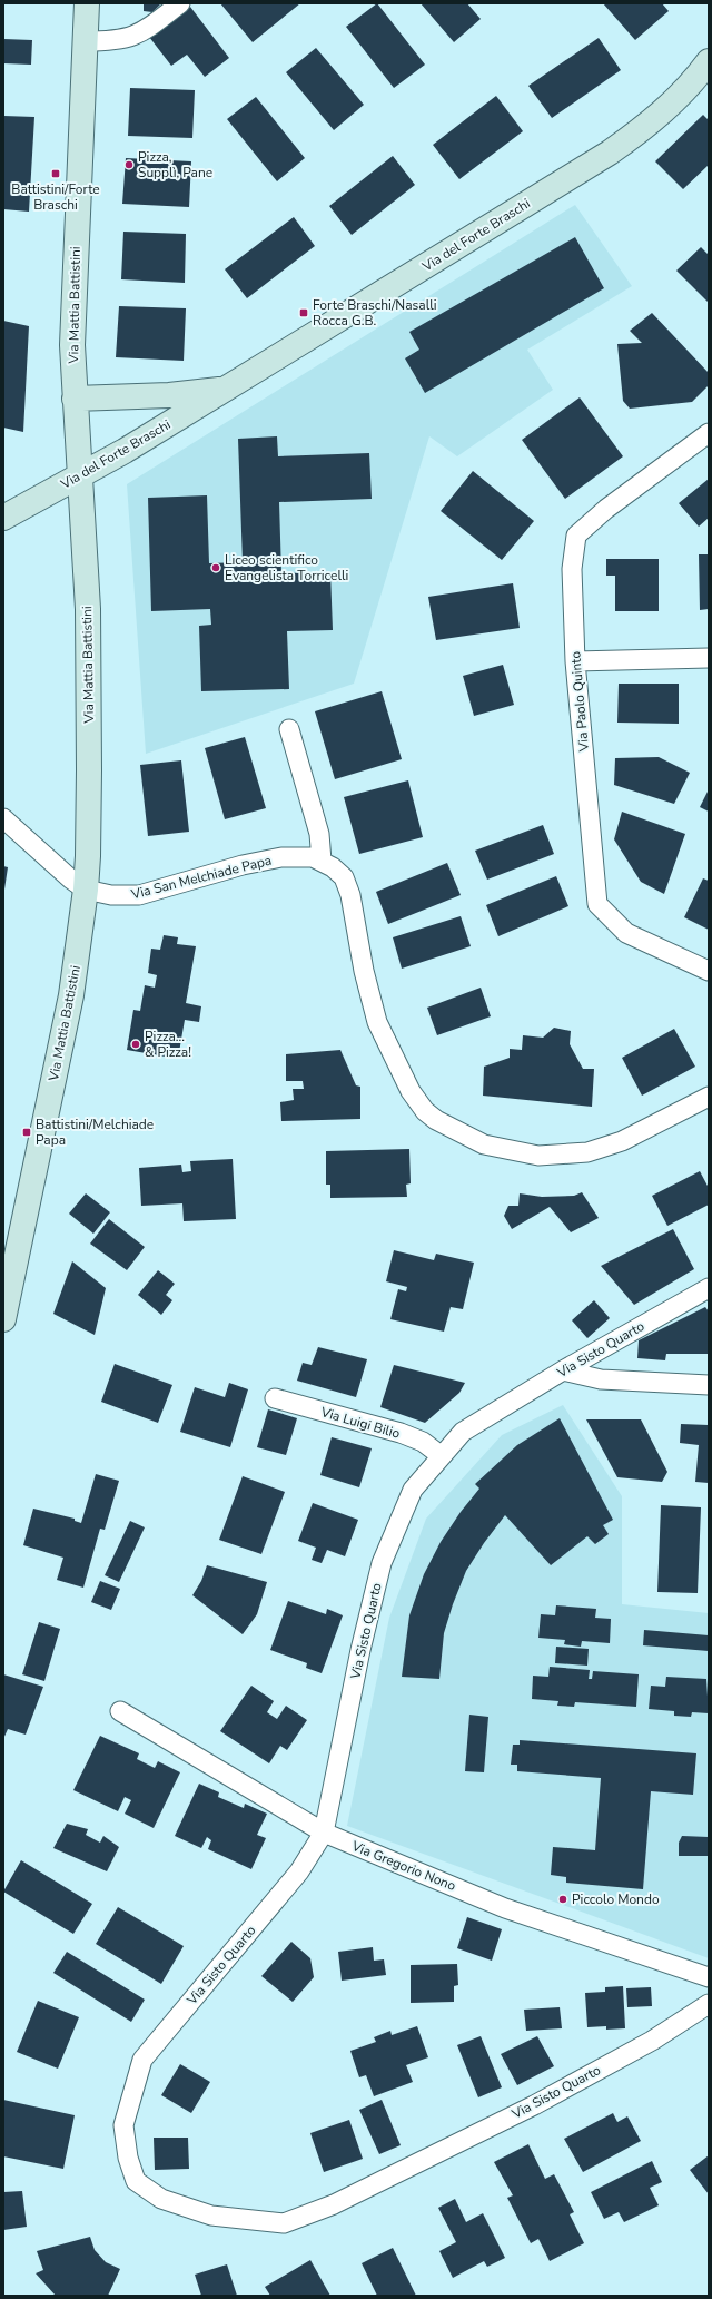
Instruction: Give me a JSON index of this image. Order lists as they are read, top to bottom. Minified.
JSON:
{"streets":{"main road":["Via del Forte Braschi","Via Mattia Battistini"],"street":["Via Paolo Quinto","Via San Melchiade Papa","Via Sisto Quarto","Via Luigi Bilio","Via Gregorio Nono"]},"crossings":[["Via del Forte Braschi","Via Mattia Battistini"],["Via Mattia Battistini","Via San Melchiade Papa"],["Via Sisto Quarto","Via Luigi Bilio"],["Via Sisto Quarto","Via Gregorio Nono"]],"places":{"other":["Pizza, Supplì, Pane","Liceo scientifico Evangelista Torricelli","Pizza... & Pizza!","Piccolo Mondo"],"transit":["Battistini/Forte Braschi","Forte Braschi/Nasalli Rocca G.B.","Battistini/Melchiade Papa"]}}
